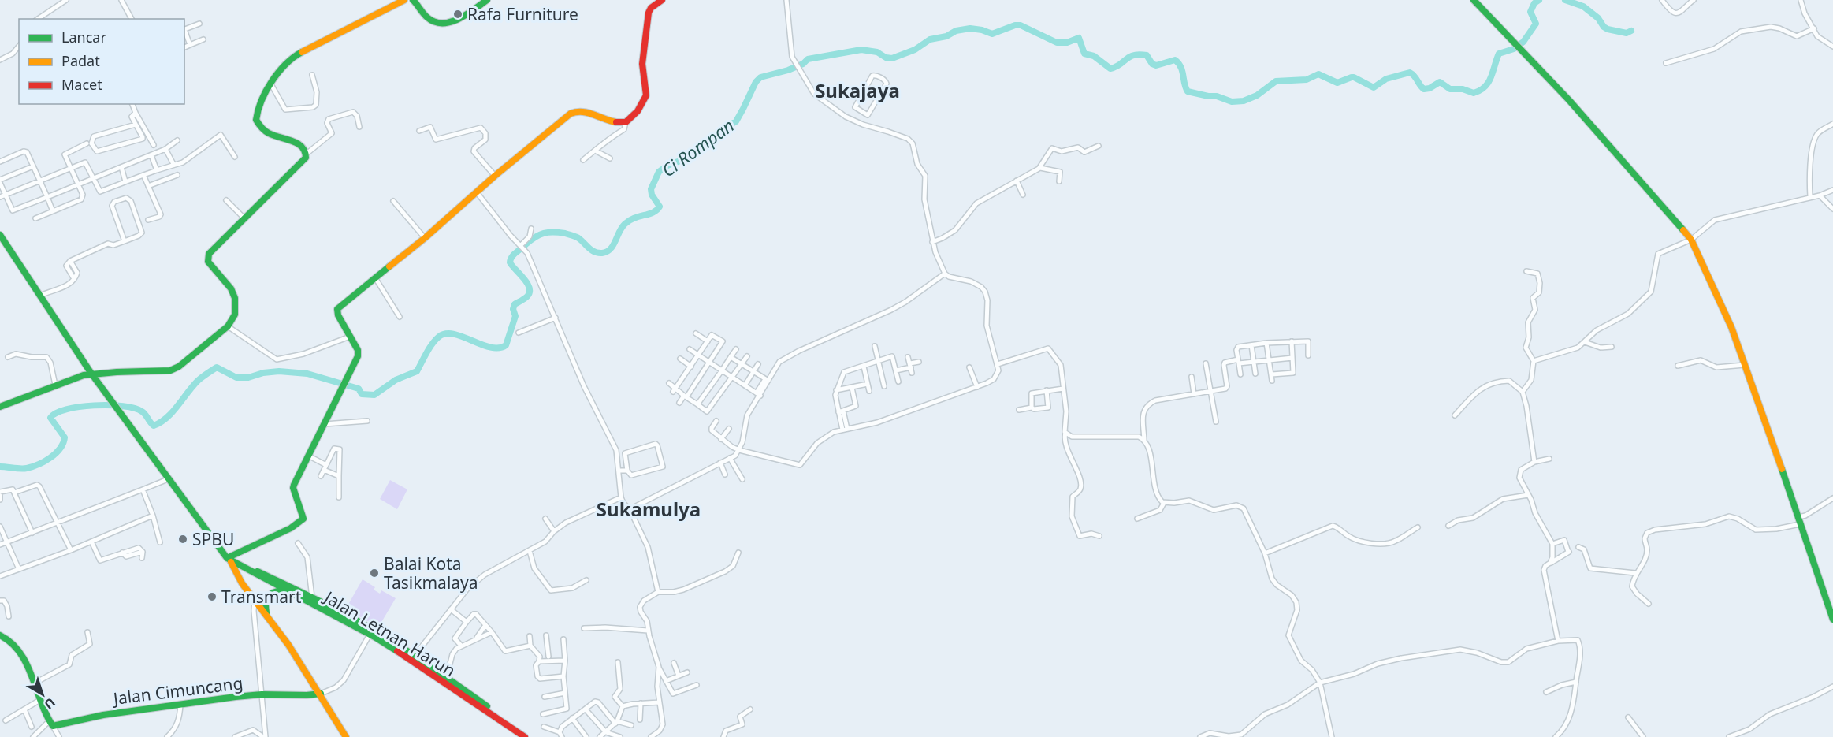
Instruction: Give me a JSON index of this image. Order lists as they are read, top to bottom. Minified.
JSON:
{"streets":{"street":["Jalan Letnan Harun","Jalan Cimuncang"]},"districts":["Sukajaya","Sukamulya"],"water":["Ci Rompan"],"places":["Rafa Furniture","SPBU","Balai Kota Tasikmalaya","Transmart"],"legend":["Lancar","Padat","Macet"],"north":"bottom right"}
